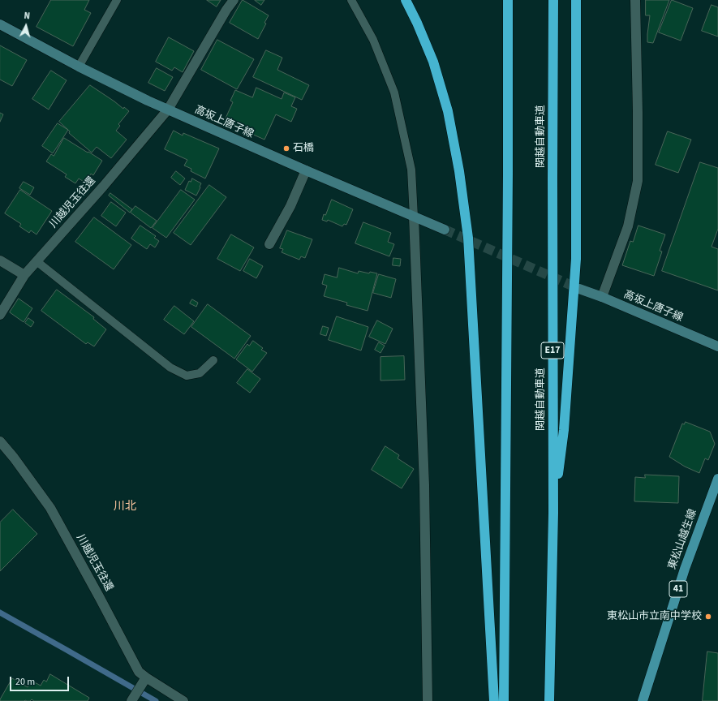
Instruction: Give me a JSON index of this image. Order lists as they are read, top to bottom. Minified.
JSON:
{"streets":{"highway":["関越自動車道","E17"],"main road":["高坂上唐子線","東松山越生線","41"],"street":["川越児玉往還"]},"crossings":[["高坂上唐子線","川越児玉往還"]],"districts":["川北"],"places":["石橋","東松山市立南中学校"],"scale_bar":"20 m","north":"top"}
